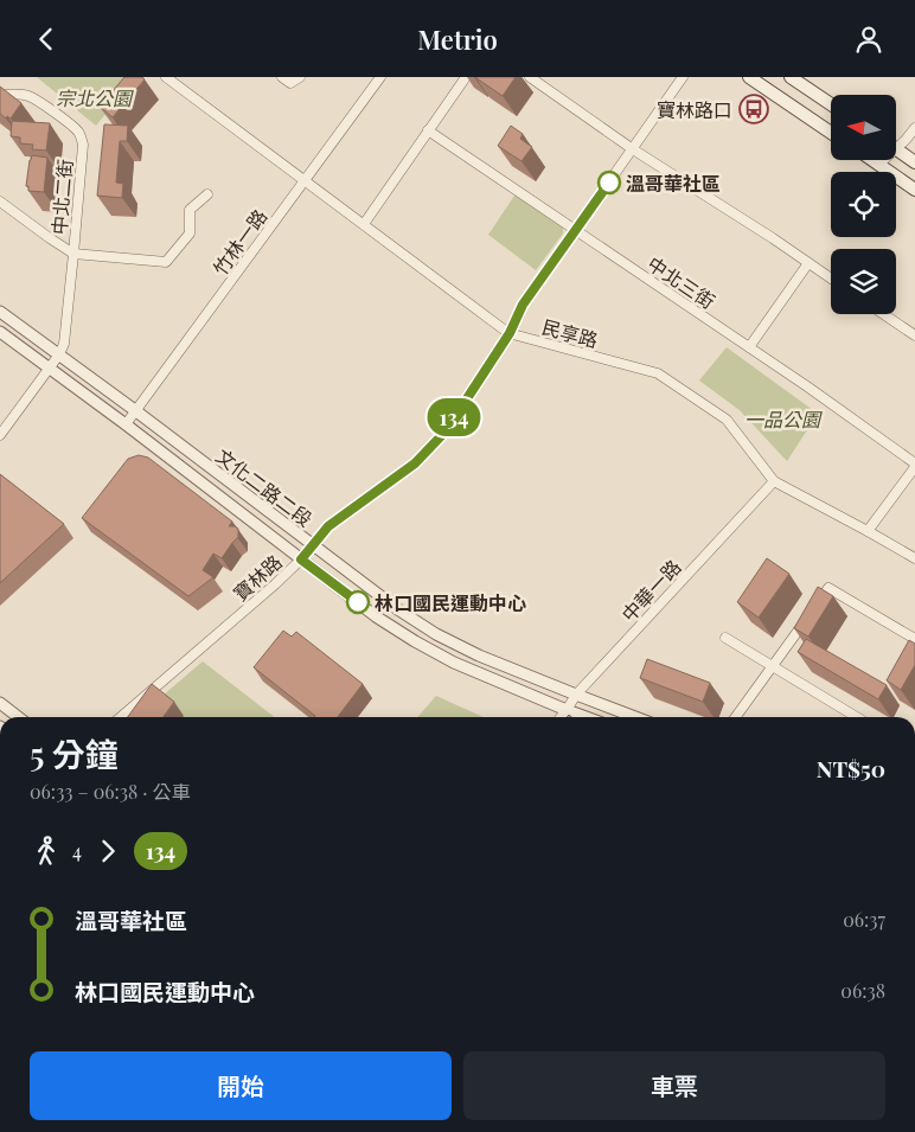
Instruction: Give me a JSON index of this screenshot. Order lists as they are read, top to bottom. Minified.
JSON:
{"streets":{"street":["中北二街","竹林一路","中北三街","民享路","文化二路二段","寶林路","中華一路"]},"crossings":[["中北二街","文化二路二段"],["竹林一路","民享路"],["竹林一路","文化二路二段"],["中北三街","寶林路"],["民享路","寶林路"],["民享路","中華一路"],["文化二路二段","寶林路"],["文化二路二段","中華一路"]],"parks":["宗北公園","一品公園"],"places":{"bus stop":["寶林路口"],"other":["溫哥華社區","林口國民運動中心"]},"lines":["bus line 134"],"north":"left","page":{"header":"Metrio","on_map":"134","heading":["5 分鐘","06:33 – 06:38 · 公車","NT$50"],"legs":["4","134"],"list":[{"name":"溫哥華社區","value":"06:37"},{"name":"林口國民運動中心","value":"06:38"}],"buttons":["開始","車票"]}}
